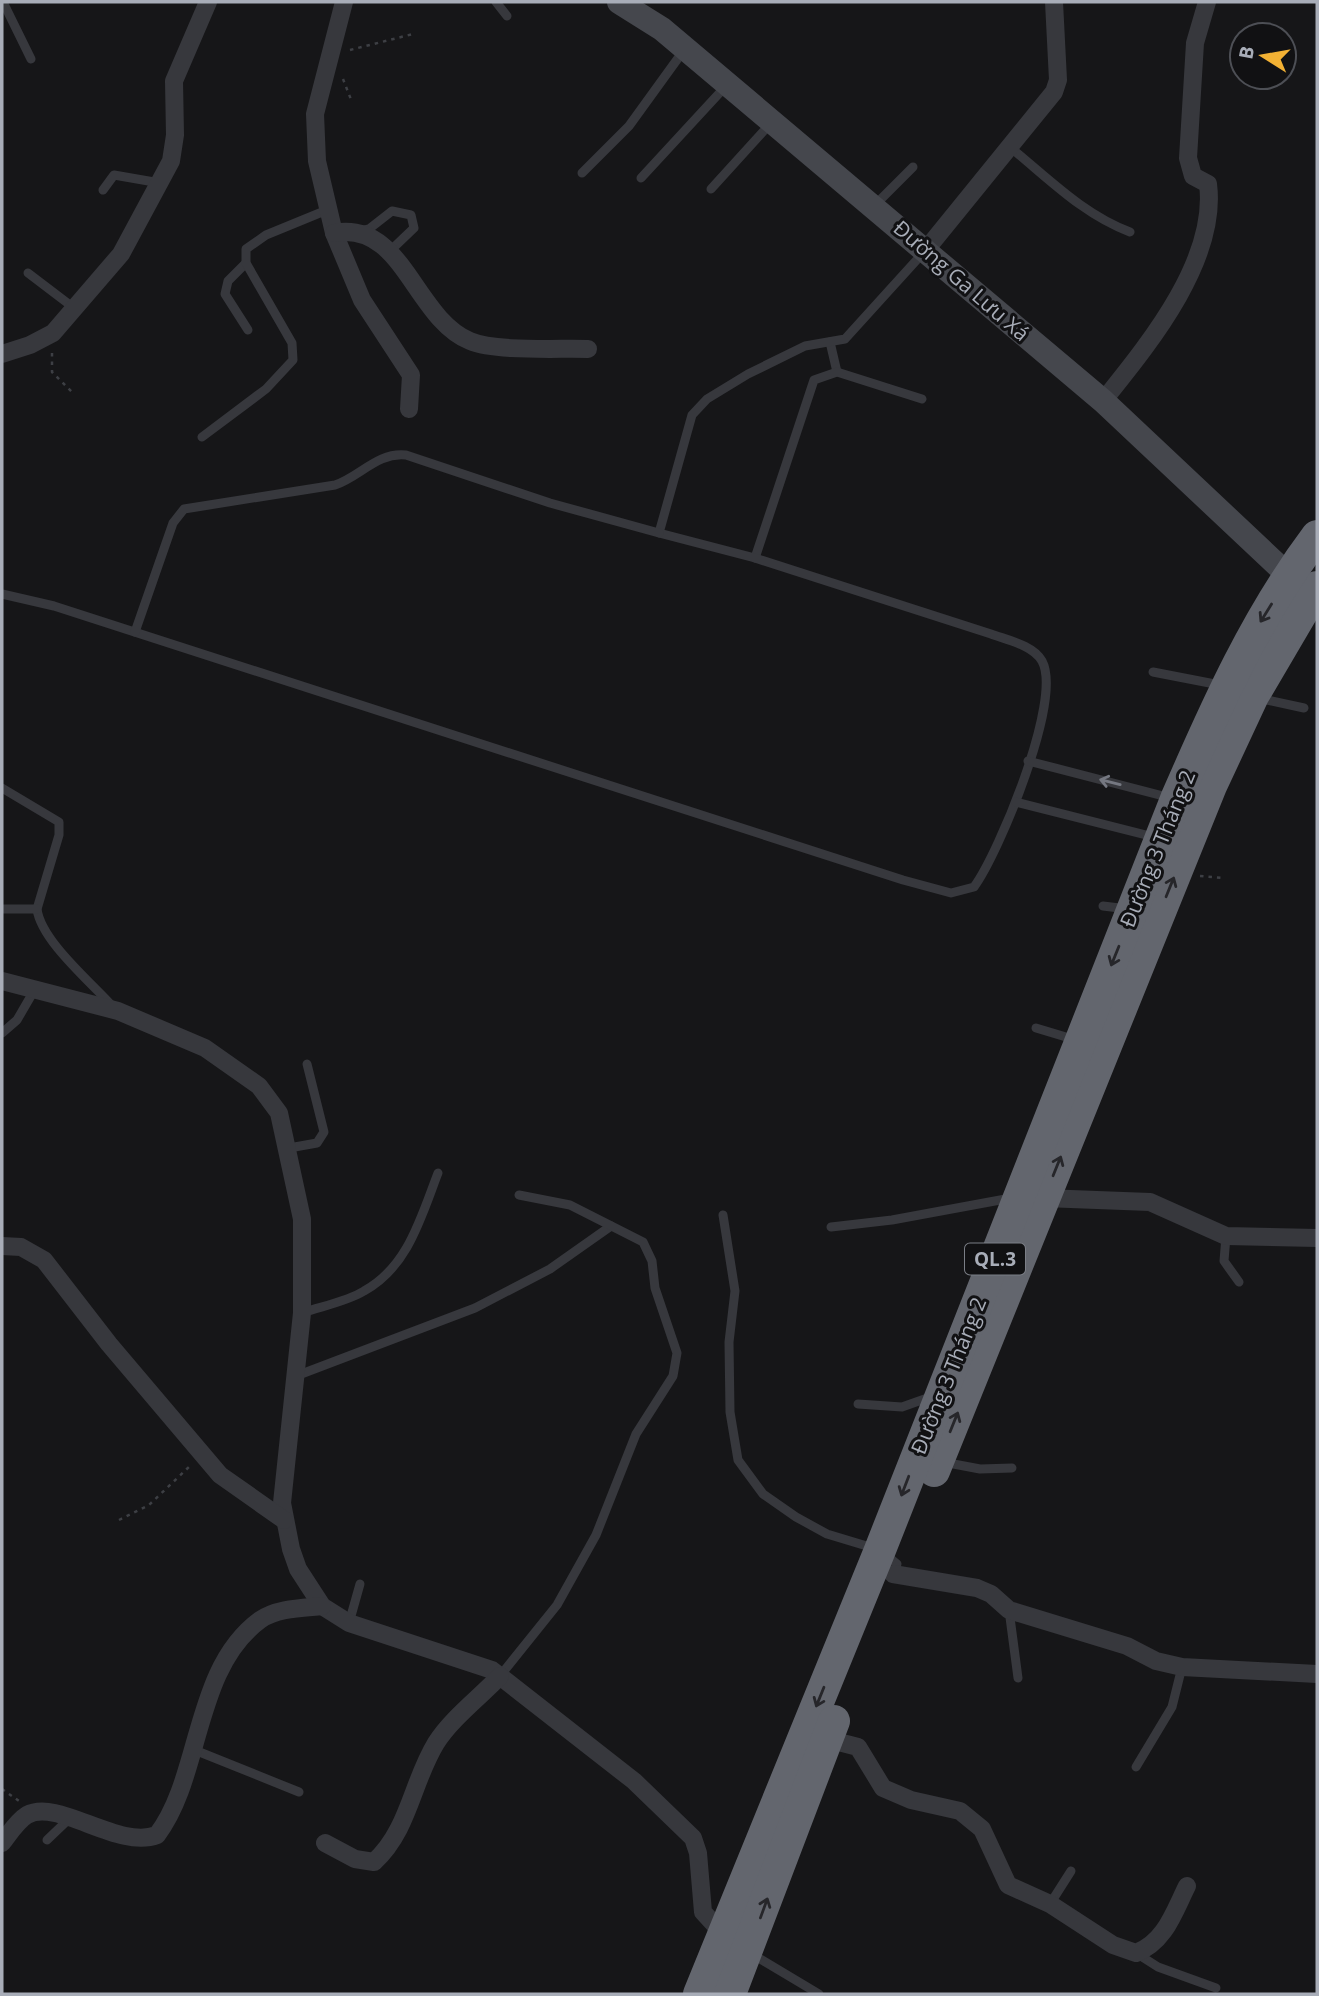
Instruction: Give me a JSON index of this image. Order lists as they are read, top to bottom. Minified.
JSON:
{"streets":{"highway":["Đường 3 Tháng 2","QL.3"],"street":["Đường Ga Lưu Xá"]},"crossings":[["Đường Ga Lưu Xá","Đường 3 Tháng 2"]],"north":"left"}
